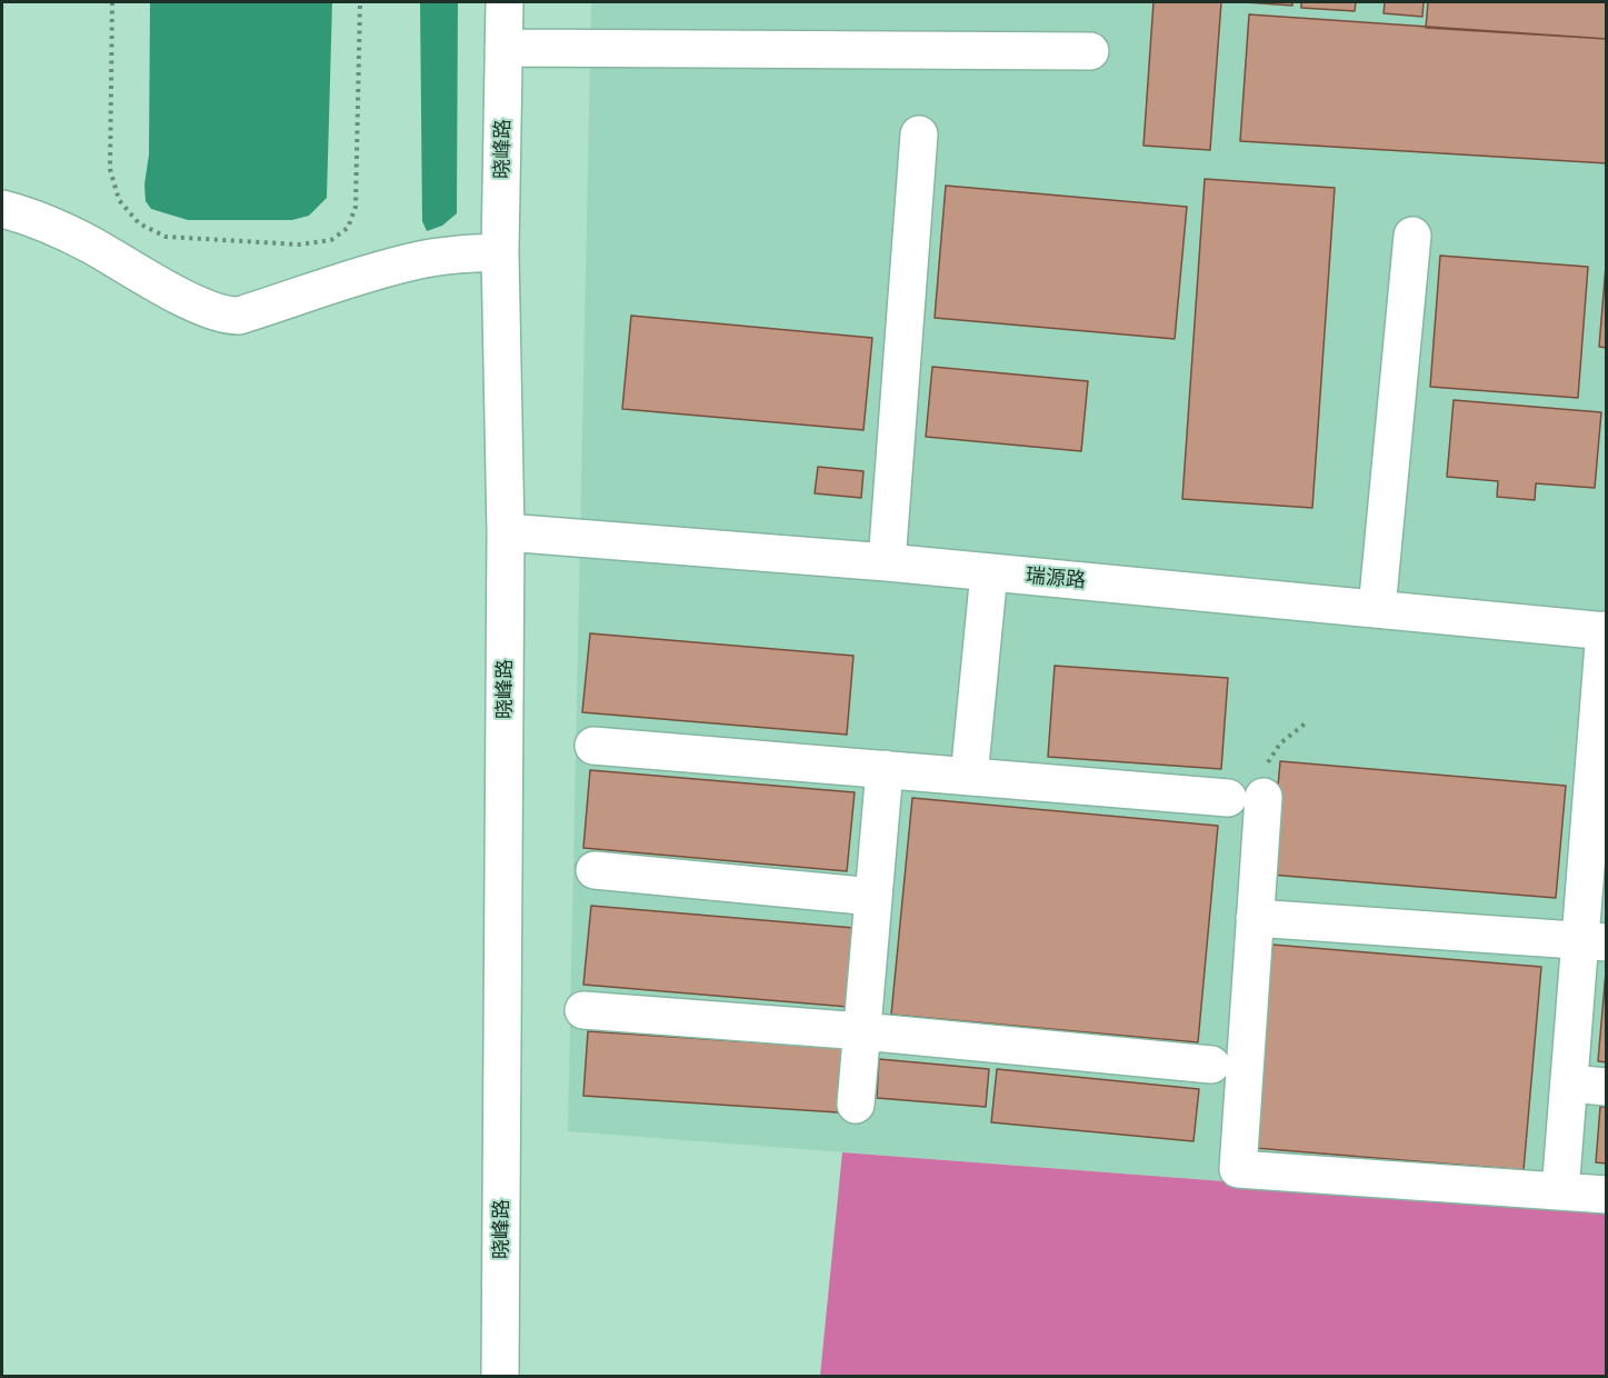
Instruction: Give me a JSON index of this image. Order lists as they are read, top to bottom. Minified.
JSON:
{"streets":{"street":["晓峰路","瑞源路"]},"crossings":[["晓峰路","瑞源路"]]}
